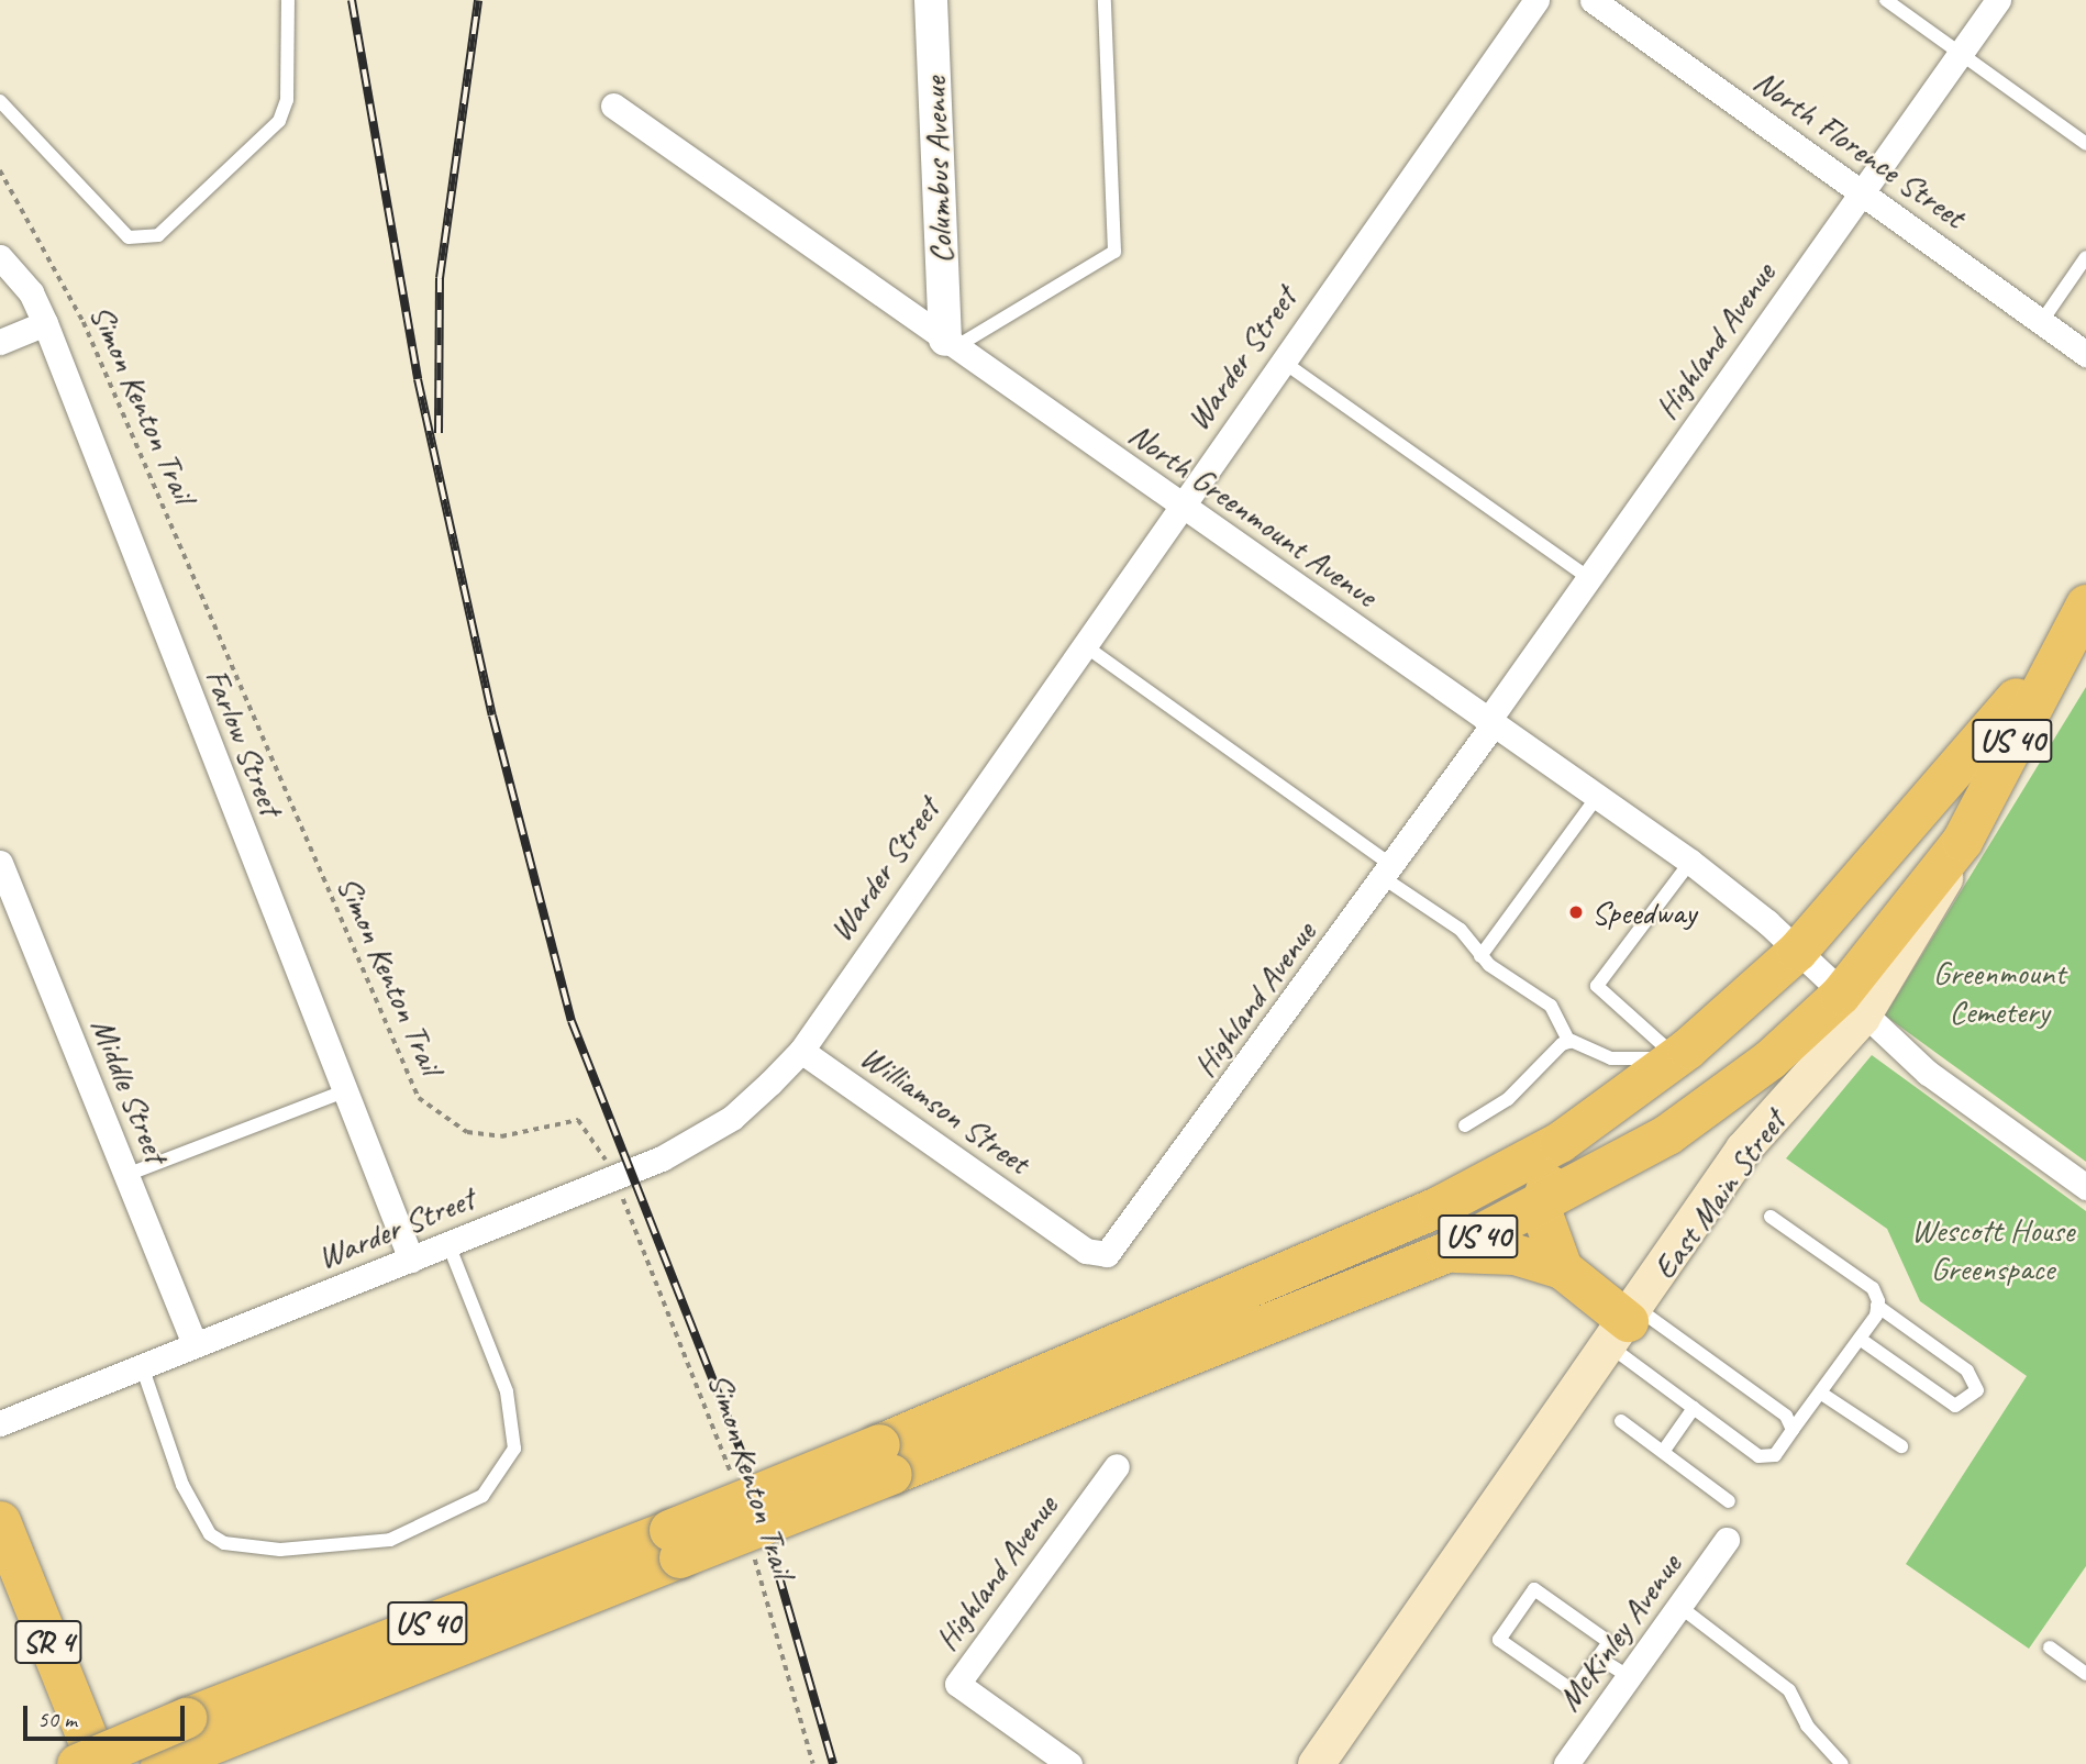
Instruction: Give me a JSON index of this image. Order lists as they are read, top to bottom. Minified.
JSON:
{"streets":{"main road":["US 40","East Main Street","SR 4"],"street":["North Florence Street","Columbus Avenue","Highland Avenue","Warder Street","North Greenmount Avenue","Farlow Street","Middle Street","Williamson Street","McKinley Avenue"],"path":["Simon Kenton Trail"]},"crossings":[["North Florence Street","Highland Avenue"],["Columbus Avenue","North Greenmount Avenue"],["Highland Avenue","North Greenmount Avenue"],["Highland Avenue","Williamson Street"],["Warder Street","Simon Kenton Trail"],["Warder Street","North Greenmount Avenue"],["Warder Street","Farlow Street"],["Warder Street","Middle Street"],["Warder Street","Williamson Street"],["North Greenmount Avenue","US 40"],["North Greenmount Avenue","East Main Street"],["US 40","East Main Street"]],"parks":["Greenmount Cemetery","Wescott House Greenspace"],"places":["Speedway"],"scale_bar":"50 m"}
